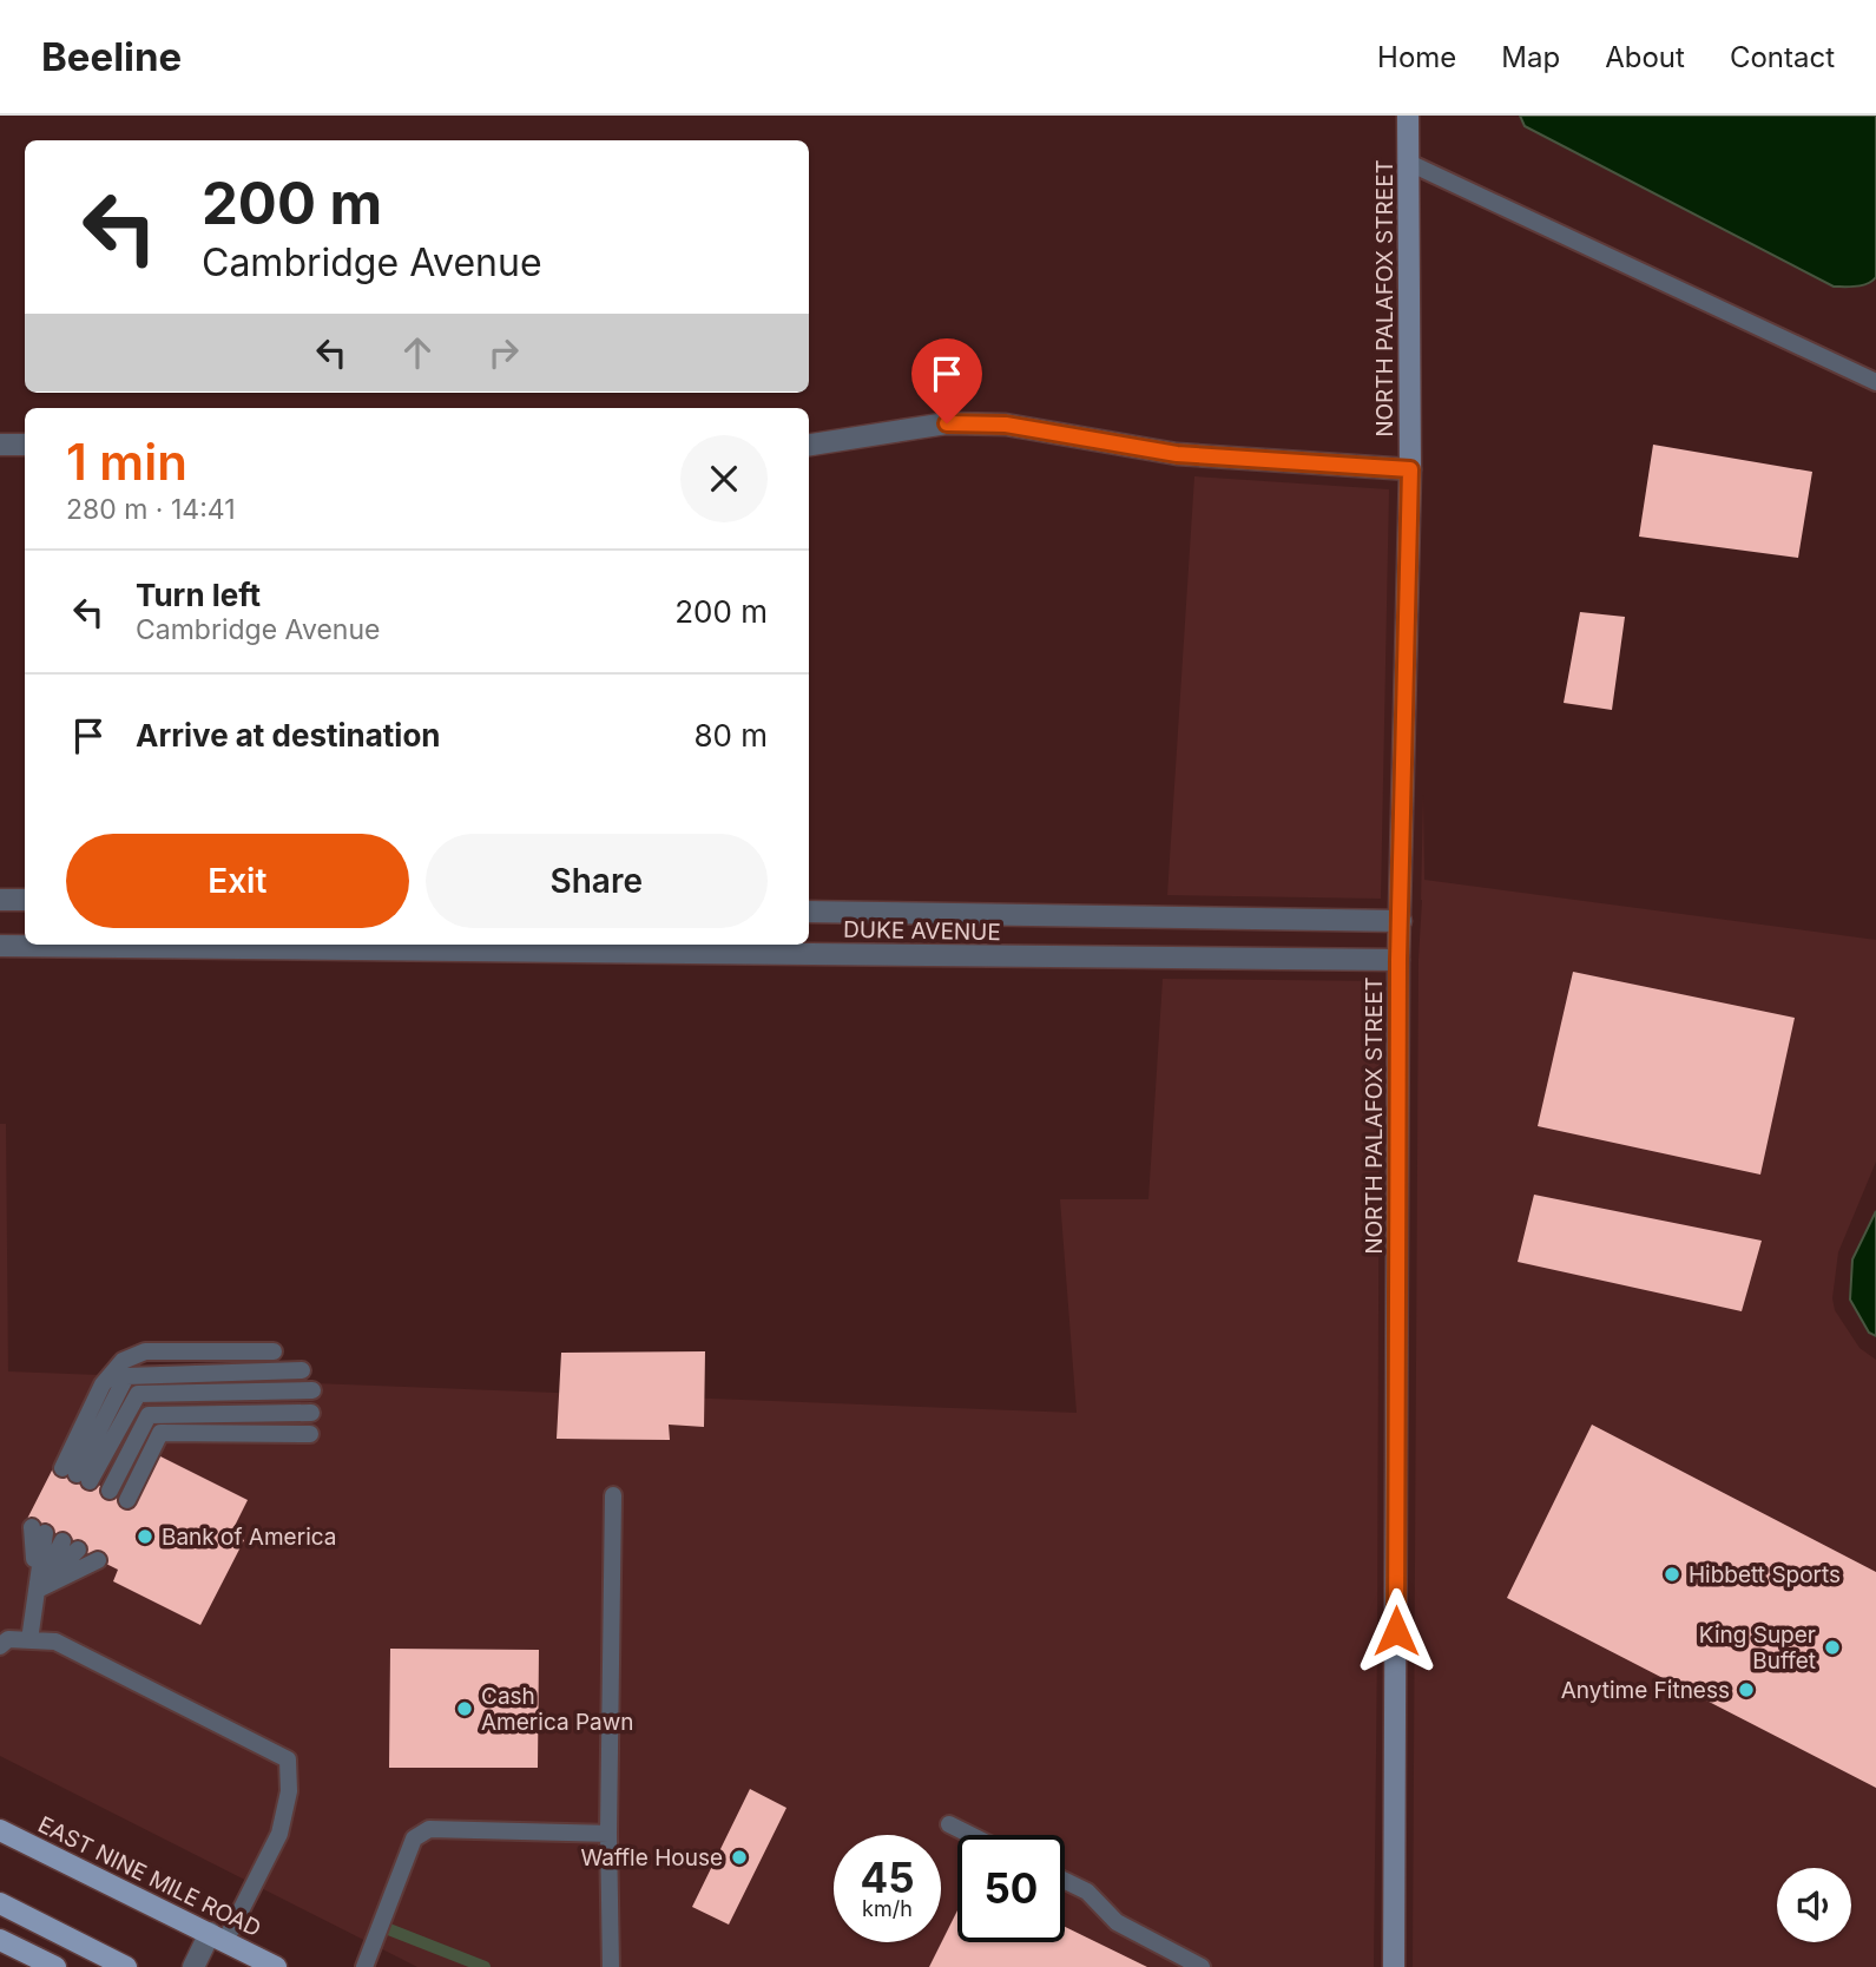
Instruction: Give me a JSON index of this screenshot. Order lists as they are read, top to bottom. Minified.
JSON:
{"streets":{"main road":["NORTH PALAFOX STREET","EAST NINE MILE ROAD"],"street":["DUKE AVENUE"]},"crossings":[["NORTH PALAFOX STREET","DUKE AVENUE"]],"places":["Bank of America","Hibbett Sports","King Super Buffet","Anytime Fitness","Cash America Pawn","Waffle House"],"page":{"header":"Beeline","nav":["Home","Map","About","Contact"],"turn":["200 m","Cambridge Avenue"],"heading":["1 min","280 m · 14:41"],"list":[{"name":"Turn left","note":"Cambridge Avenue","value":"200 m"},{"name":"Arrive at destination","value":"80 m"}],"buttons":["Exit","Share"],"speed":"45 km/h","limit":"50"}}
